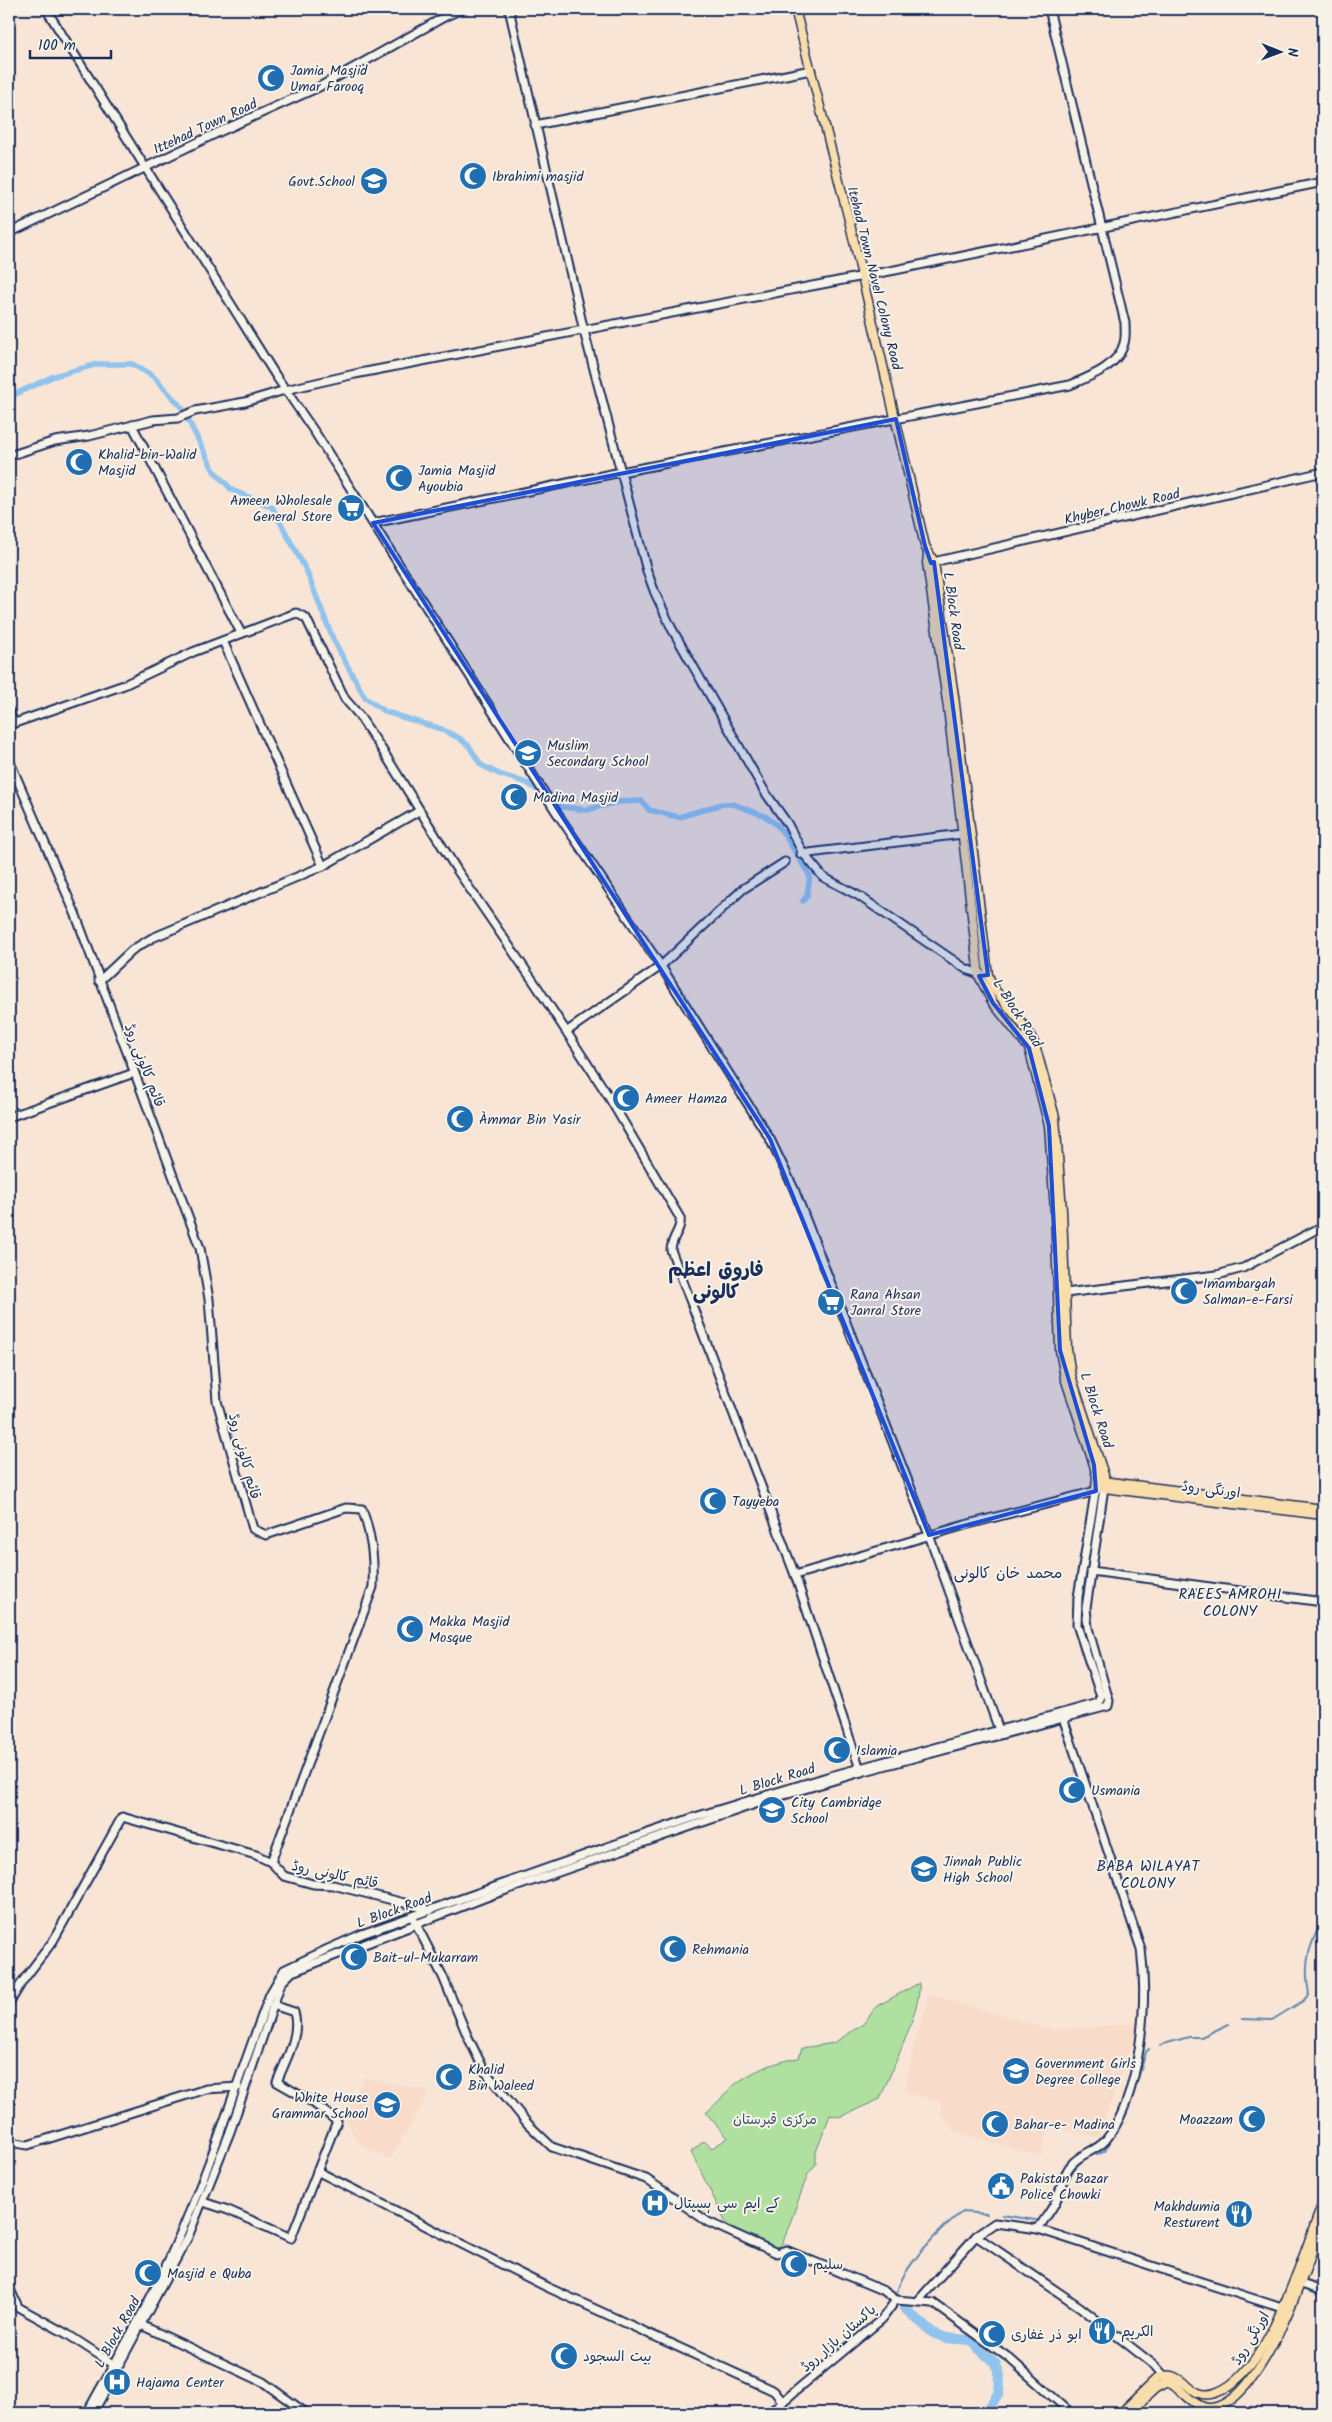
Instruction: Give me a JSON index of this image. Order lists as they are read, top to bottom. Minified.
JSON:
{"streets":{"main road":["Itehad Town Navel Colony Road","L Block Road","اورنگی روڈ"],"street":["Ittehad Town Road","Khyber Chowk Road","قائم کالونی روڈ","پاکستان بازار روڈ"]},"crossings":[["Itehad Town Navel Colony Road","L Block Road"],["Khyber Chowk Road","L Block Road"],["L Block Road","قائم کالونی روڈ"],["L Block Road","اورنگی روڈ"]],"districts":["فاروق اعظم کالونی","محمد خان کالونی","RAEES AMROHI COLONY","BABA WILAYAT COLONY"],"parks":["مرکزی قبرستان"],"places":{"mosque":["Jamia Masjid Umar Farooq","Ibrahimi masjid","Khalid-bin-Walid Masjid","Jamia Masjid Ayoubia","Madina Masjid","Ameer Hamza","Àmmar Bin Yasir","Imambargah Salman-e-Farsi","Tayyeba","Makka Masjid Mosque","Islamia","Usmania","Rehmania","Bait-ul-Mukarram","Khalid Bin Waleed","Moazzam","Bahar-e- Madina","سلیم","Masjid e Quba","ابو ذر غفاری","بیت السجود"],"school or university":["Govt.School","Muslim Secondary School","City Cambridge School","Jinnah Public High School","Government Girls Degree College","White House Grammar School"],"supermarket":["Ameen Wholesale General Store","Rana Ahsan Janral Store"],"public building":["Pakistan Bazar Police Chowki"],"hospital":["کے ایم سی ہسپتال","Hajama Center"],"restaurant":["Makhdumia Resturent","الکریم"]},"scale_bar":"100 m","north":"right"}
